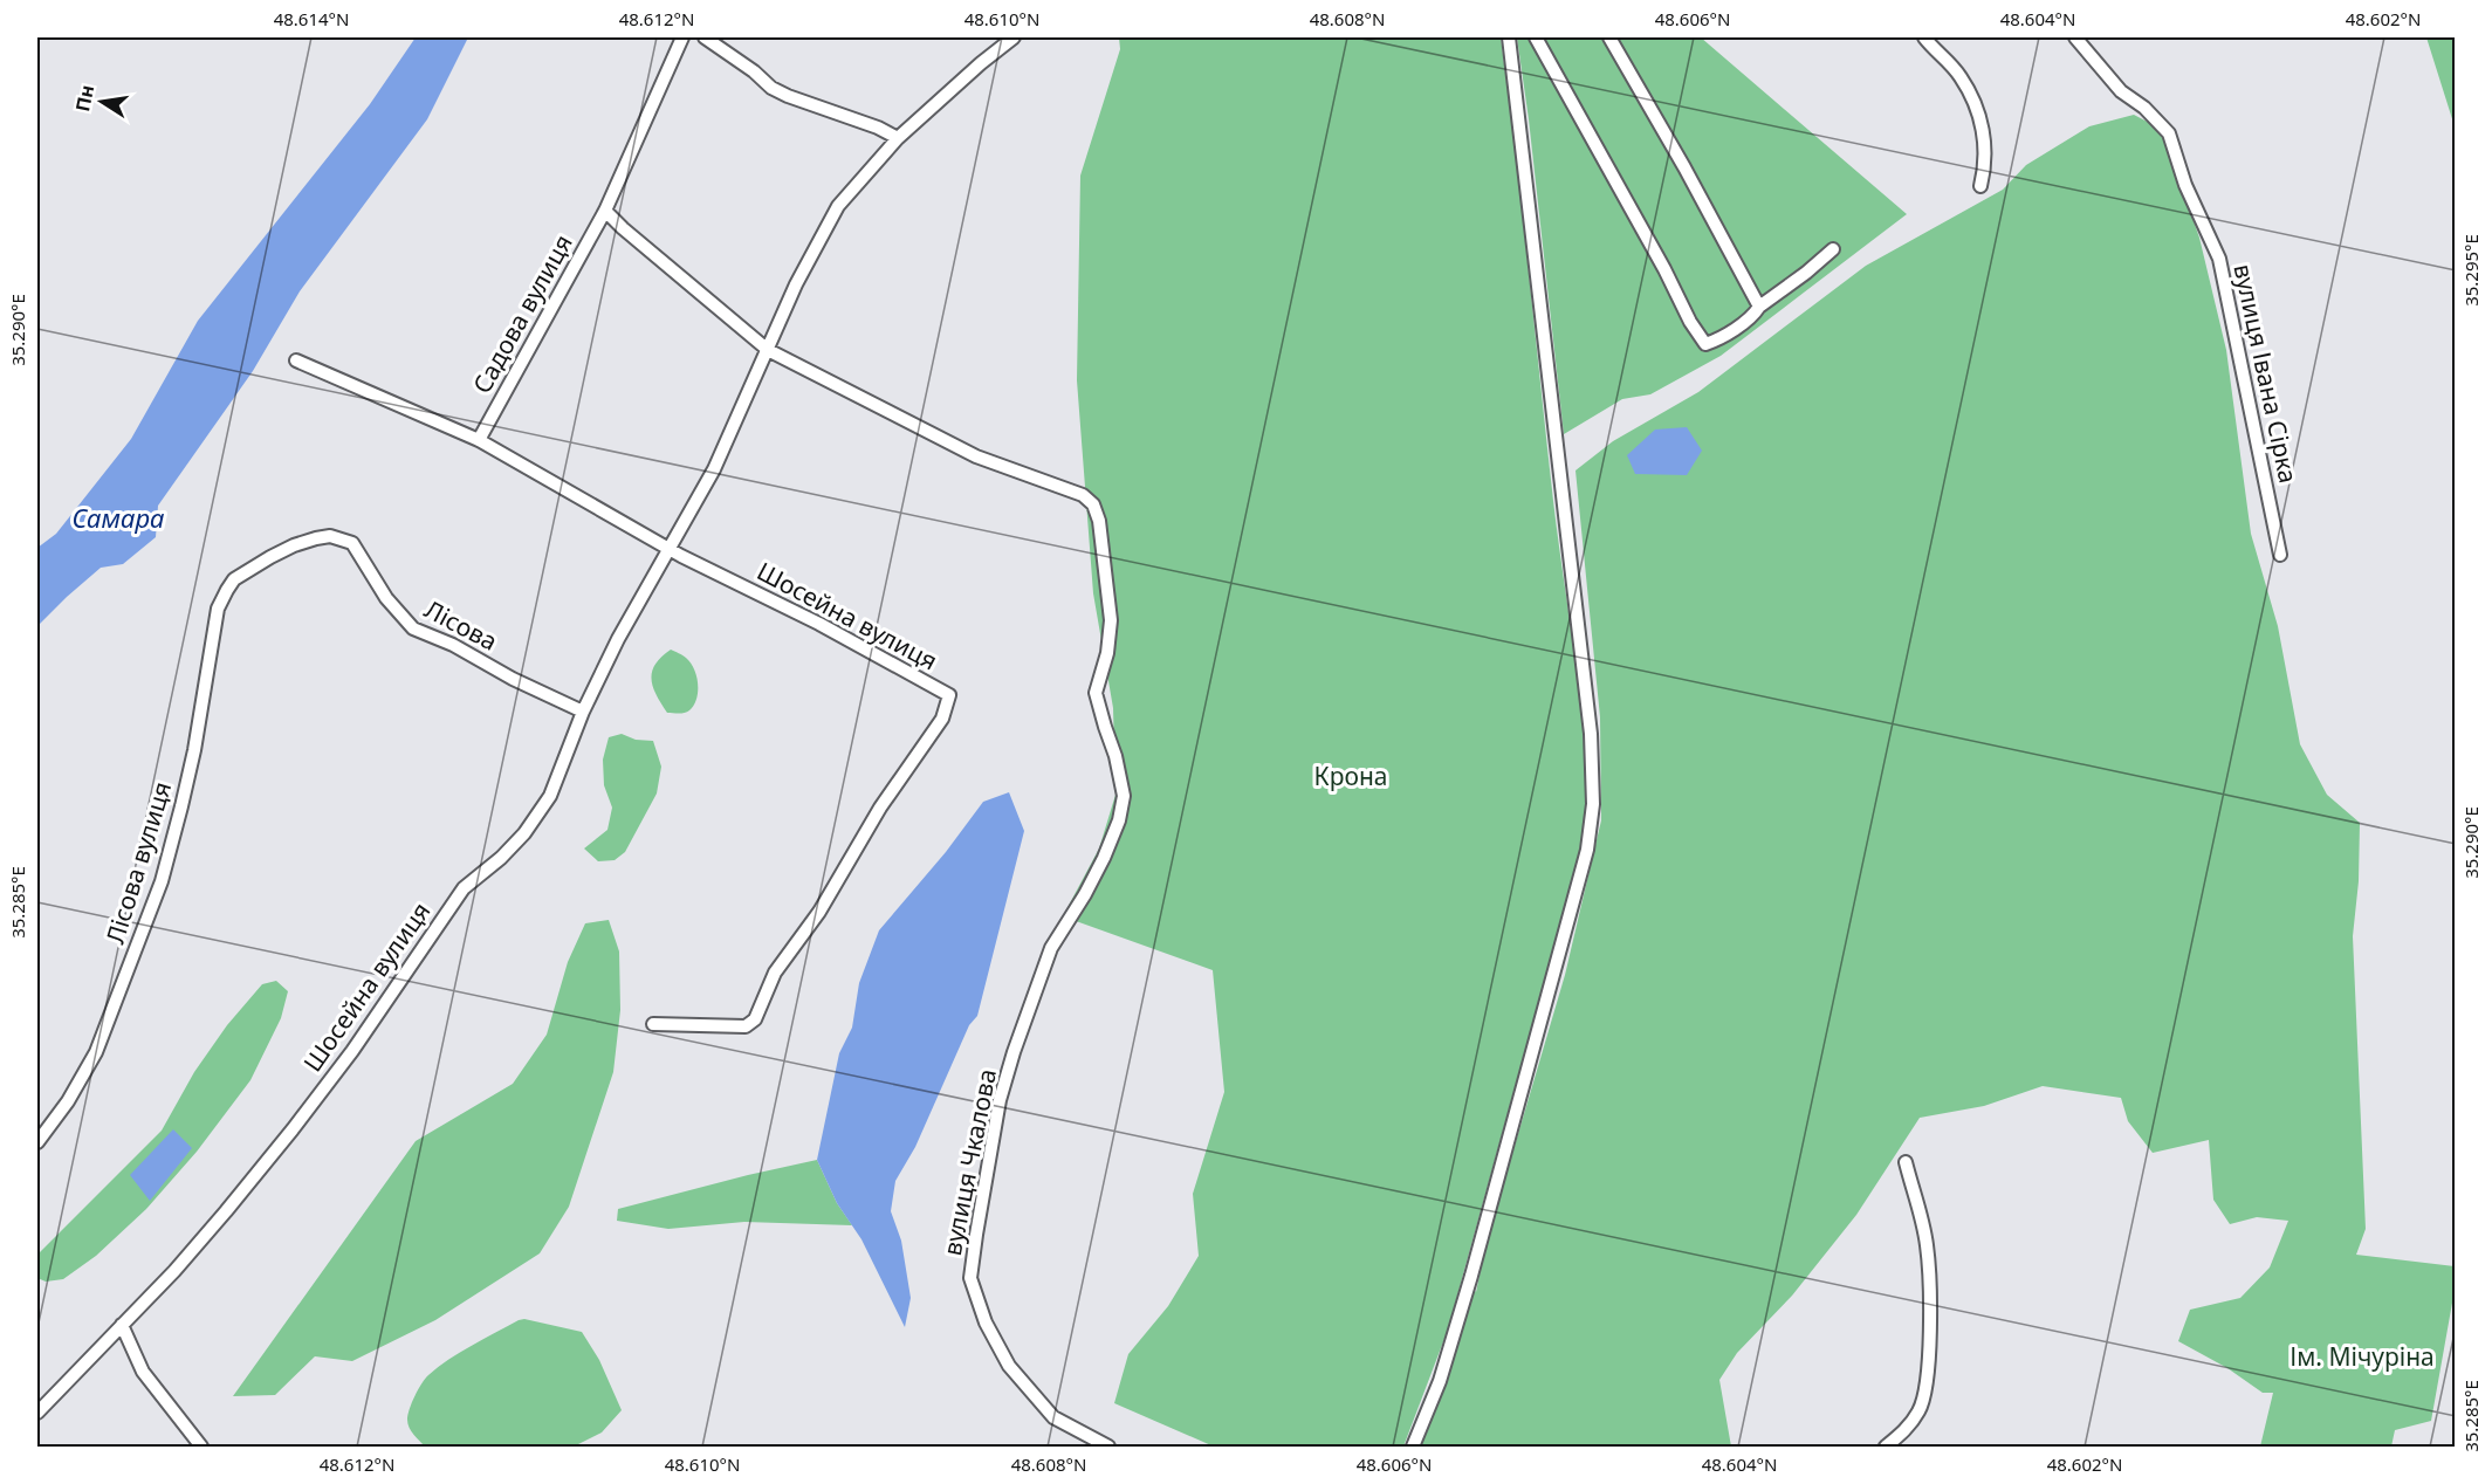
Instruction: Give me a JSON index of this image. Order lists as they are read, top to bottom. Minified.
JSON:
{"streets":{"street":["Садова вулиця","вулиця Івана Сірка","Шосейна вулиця","Лісова","Лісова вулиця","вулиця Чкалова"]},"crossings":[["Садова вулиця","Шосейна вулиця"],["Шосейна вулиця","Лісова"],["Шосейна вулиця","вулиця Чкалова"],["Лісова","Лісова вулиця"]],"water":["Самара"],"parks":["Крона","Ім. Мічуріна"],"north":"left","coordinates":["48.614°N","48.612°N","48.610°N","48.608°N","48.606°N","48.604°N","48.602°N","35.295°E","35.290°E","35.285°E"]}
